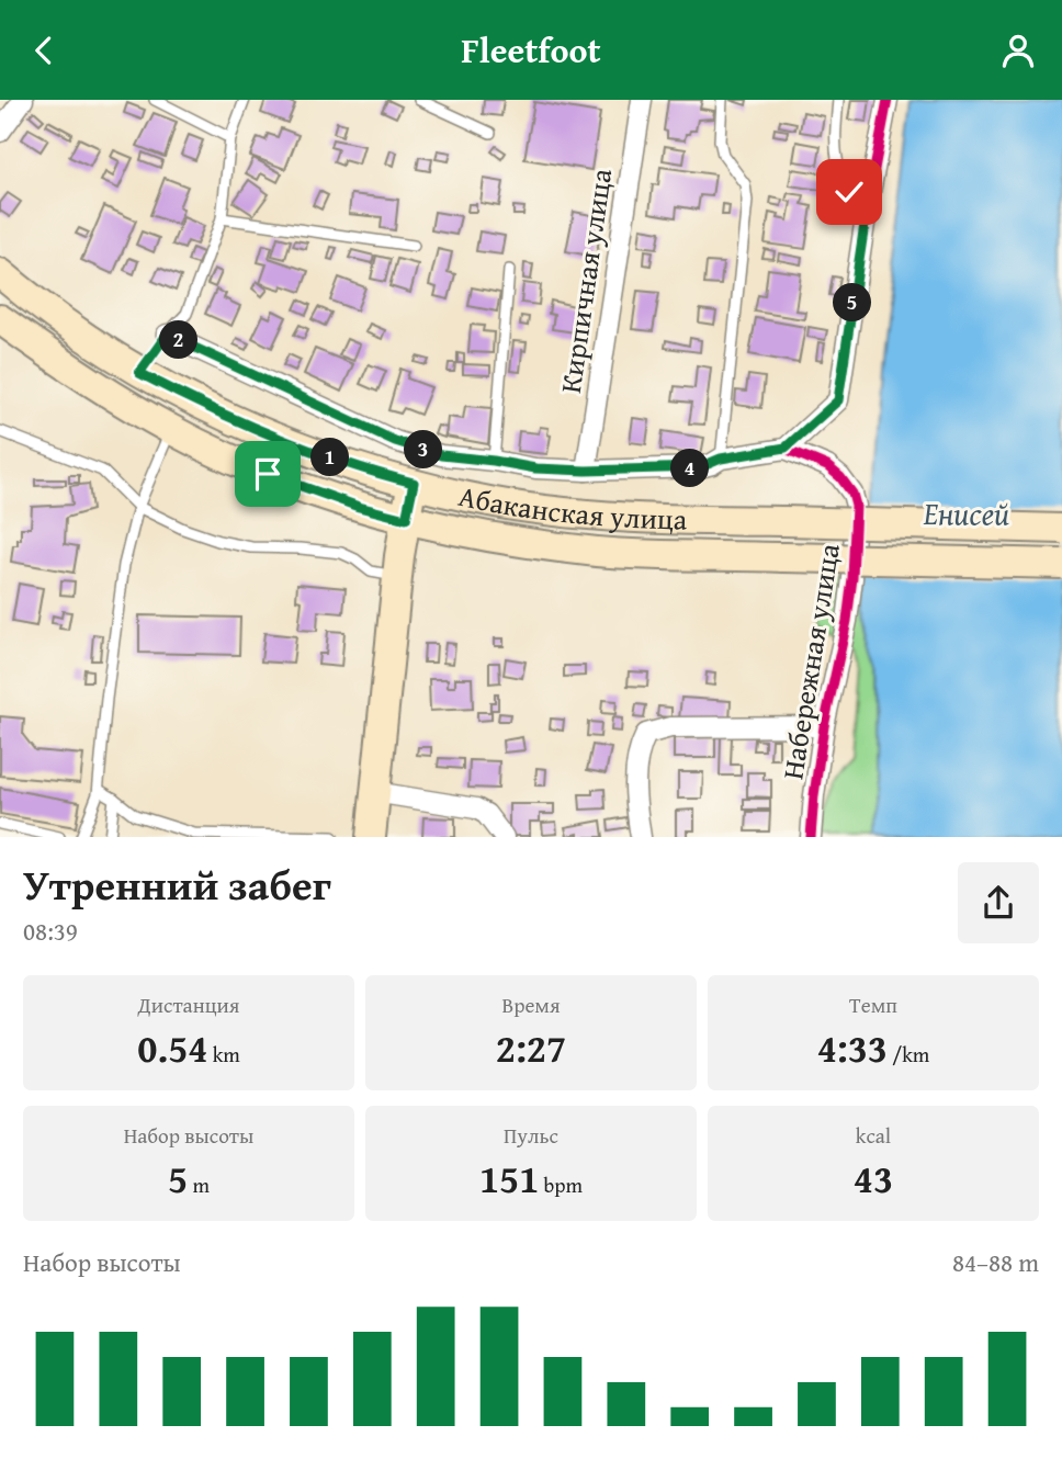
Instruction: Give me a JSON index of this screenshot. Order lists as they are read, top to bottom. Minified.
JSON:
{"streets":{"main road":["Абаканская улица"],"street":["Кирпичная улица","Набережная улица"]},"water":["Енисей"],"page":{"header":"Fleetfoot","pins":["5","2","3","1","4"],"heading":["Утренний забег","08:39"],"stats":[["Дистанция","0.54 km"],["Время","2:27"],["Темп","4:33 /km"],["Набор высоты","5 m"],["Пульс","151 bpm"],["kcal","43"]],"chart":["Набор высоты","84–88 m"]}}
